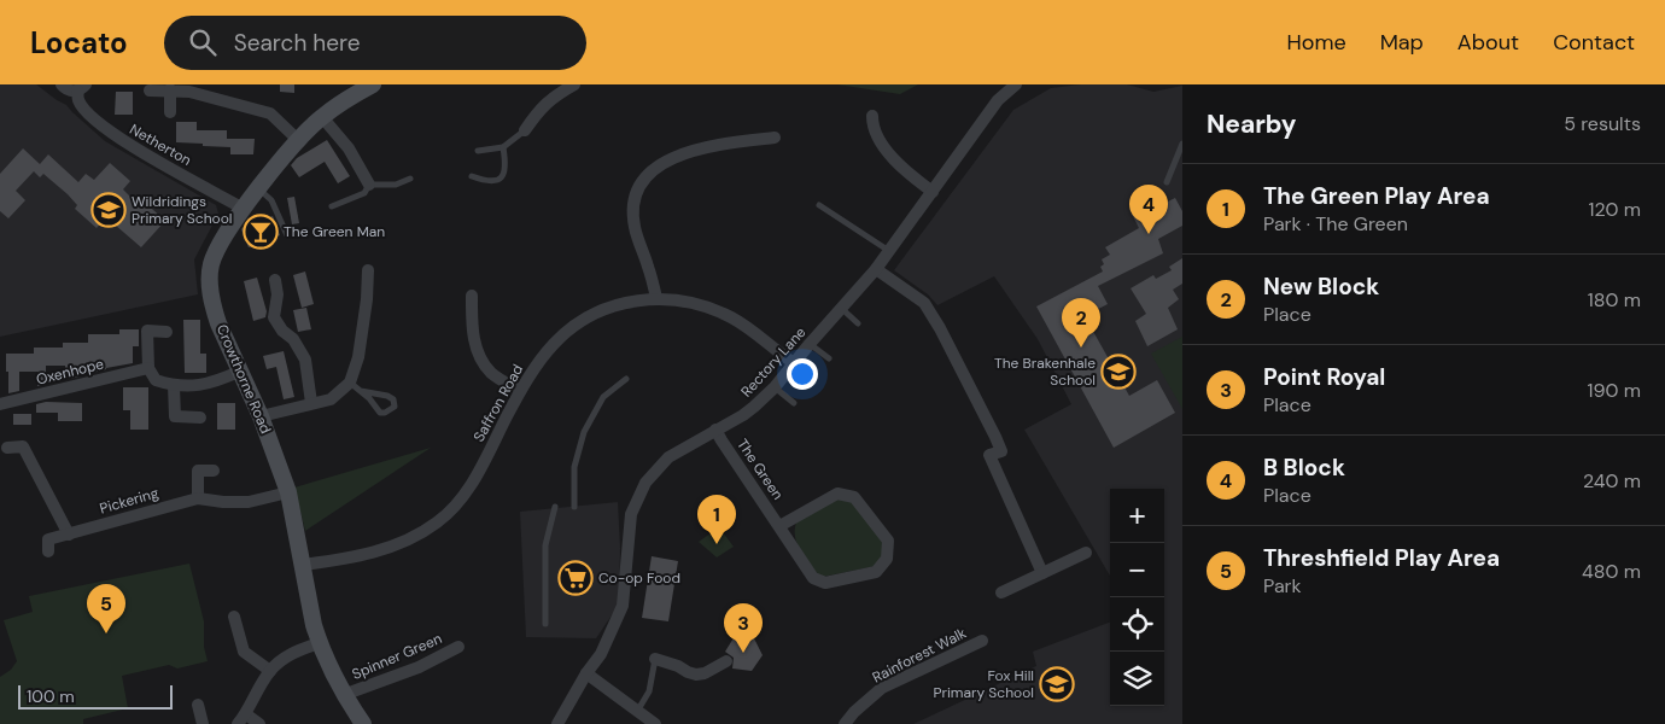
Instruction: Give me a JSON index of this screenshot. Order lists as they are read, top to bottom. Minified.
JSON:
{"streets":{"street":["Netherton","Rectory Lane","Oxenhope","Crowthorne Road","Saffron Road","The Green","Pickering","Rainforest Walk","Spinner Green"]},"crossings":[["Netherton","Crowthorne Road"],["Rectory Lane","Saffron Road"],["Rectory Lane","The Green"],["Crowthorne Road","Saffron Road"],["Crowthorne Road","Pickering"],["Crowthorne Road","Spinner Green"]],"places":{"school or university":["Wildridings Primary School","The Brakenhale School","Fox Hill Primary School"],"bar":["The Green Man"],"supermarket":["Co-op Food"]},"scale_bar":"100 m","page":{"header":"Locato","search":"Search here","nav":["Home","Map","About","Contact"],"heading":["Nearby","5 results"],"list":[{"mark":"1","name":"The Green Play Area","note":"Park · The Green","value":"120 m"},{"mark":"2","name":"New Block","note":"Place","value":"180 m"},{"mark":"3","name":"Point Royal","note":"Place","value":"190 m"},{"mark":"4","name":"B Block","note":"Place","value":"240 m"},{"mark":"5","name":"Threshfield Play Area","note":"Park","value":"480 m"}],"pins":["4","2","1","5","3"],"map_buttons":["+","−"],"scale":"100 m"}}
